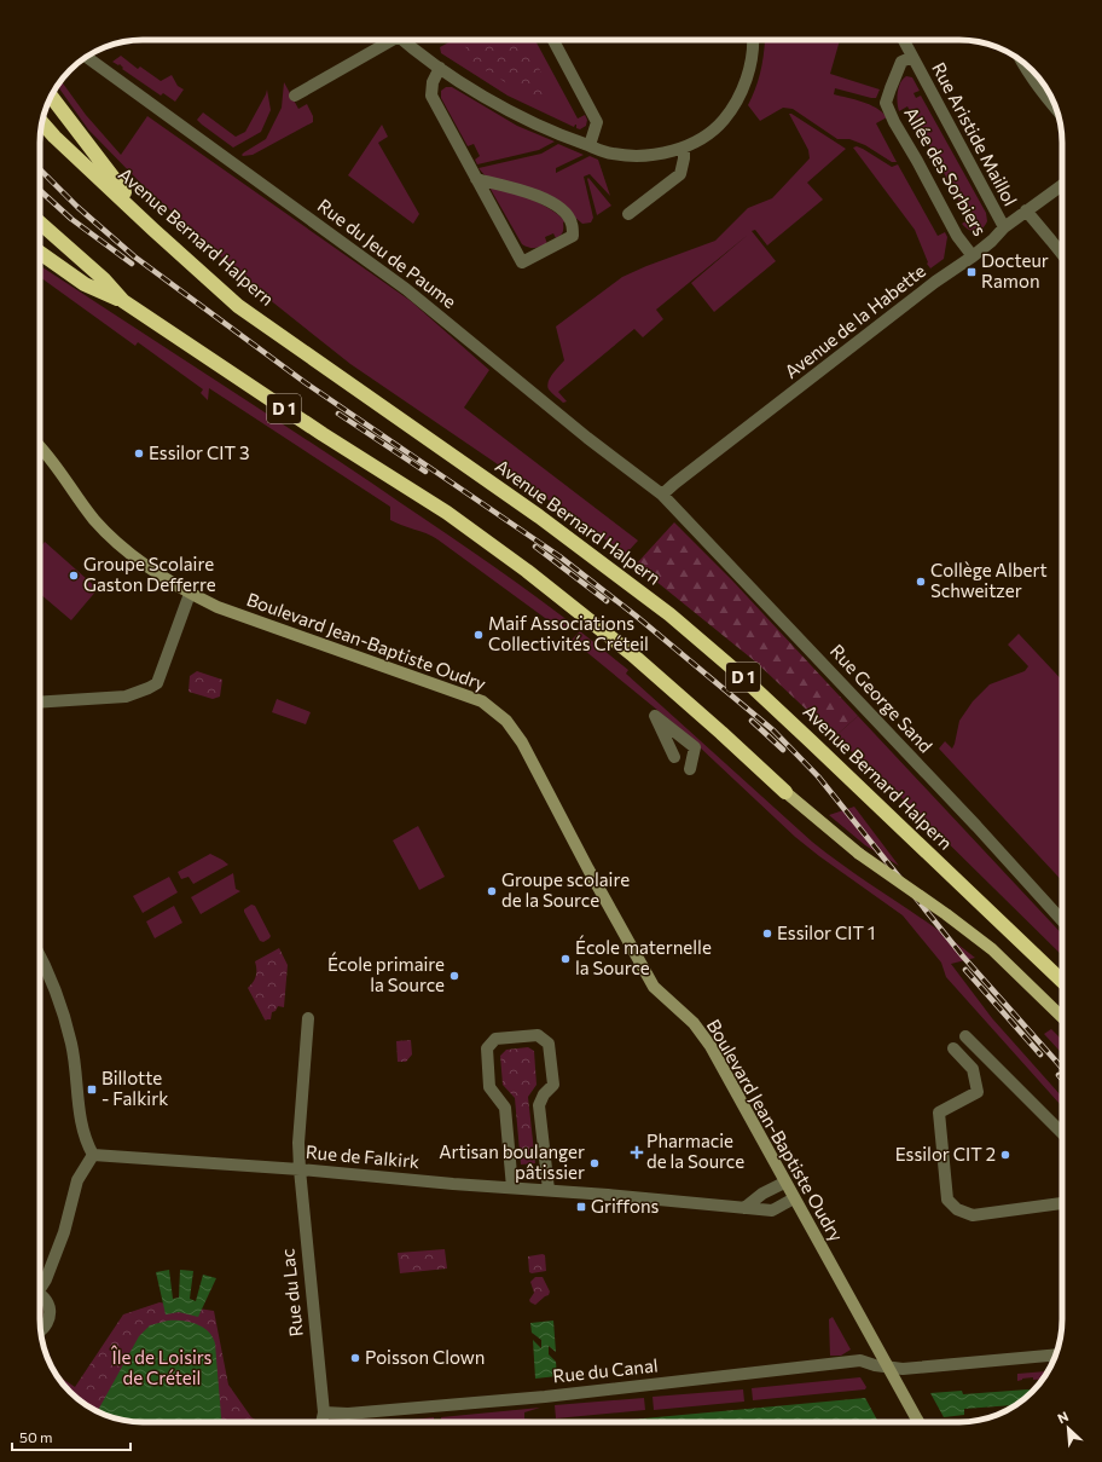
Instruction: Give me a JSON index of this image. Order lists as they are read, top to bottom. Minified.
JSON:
{"streets":{"highway":["Avenue Bernard Halpern","D 1"],"street":["Rue Aristide Maillol","Allée des Sorbiers","Rue du Jeu de Paume","Avenue de la Habette","Boulevard Jean-Baptiste Oudry","Rue George Sand","Rue de Falkirk","Rue du Lac","Rue du Canal"]},"crossings":[["Rue Aristide Maillol","Allée des Sorbiers"],["Rue Aristide Maillol","Avenue de la Habette"],["Allée des Sorbiers","Avenue de la Habette"],["Rue du Jeu de Paume","Avenue de la Habette"],["Rue du Jeu de Paume","Rue George Sand"],["Avenue de la Habette","Rue George Sand"],["Boulevard Jean-Baptiste Oudry","Rue de Falkirk"],["Boulevard Jean-Baptiste Oudry","Rue du Canal"],["Rue de Falkirk","Rue du Lac"],["Rue du Lac","Rue du Canal"]],"parks":["Île de Loisirs de Créteil"],"places":{"transit":["Docteur Ramon","Billotte - Falkirk","Griffons"],"other":["Essilor CIT 3","Groupe Scolaire Gaston Defferre","Collège Albert Schweitzer","Maif Associations Collectivités Créteil","Groupe scolaire de la Source","Essilor CIT 1","École maternelle la Source","École primaire la Source","Essilor CIT 2","Artisan boulanger pâtissier","Poisson Clown"],"health":["Pharmacie de la Source"]},"scale_bar":"50 m","north":"top left"}
